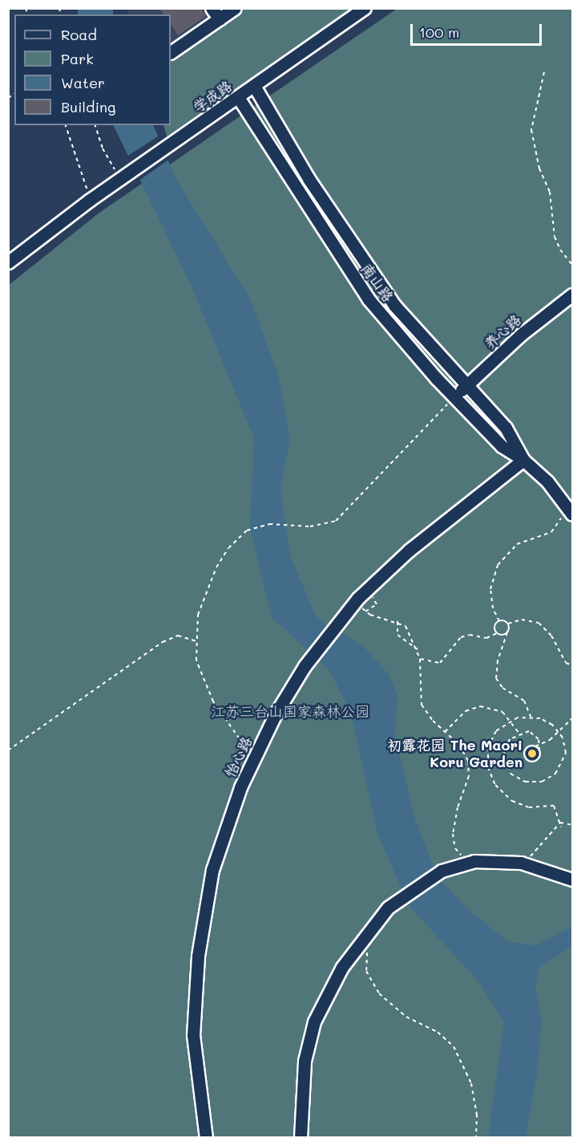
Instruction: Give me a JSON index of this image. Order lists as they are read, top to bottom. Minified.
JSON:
{"streets":{"street":["学成路","南山路","养心路","怡心路"]},"crossings":[["学成路","南山路"],["南山路","养心路"],["南山路","怡心路"]],"parks":["江苏三台山国家森林公园"],"places":["初露花园 The Maori Koru Garden"],"legend":["Road","Park","Water","Building"],"scale_bar":"100 m"}
